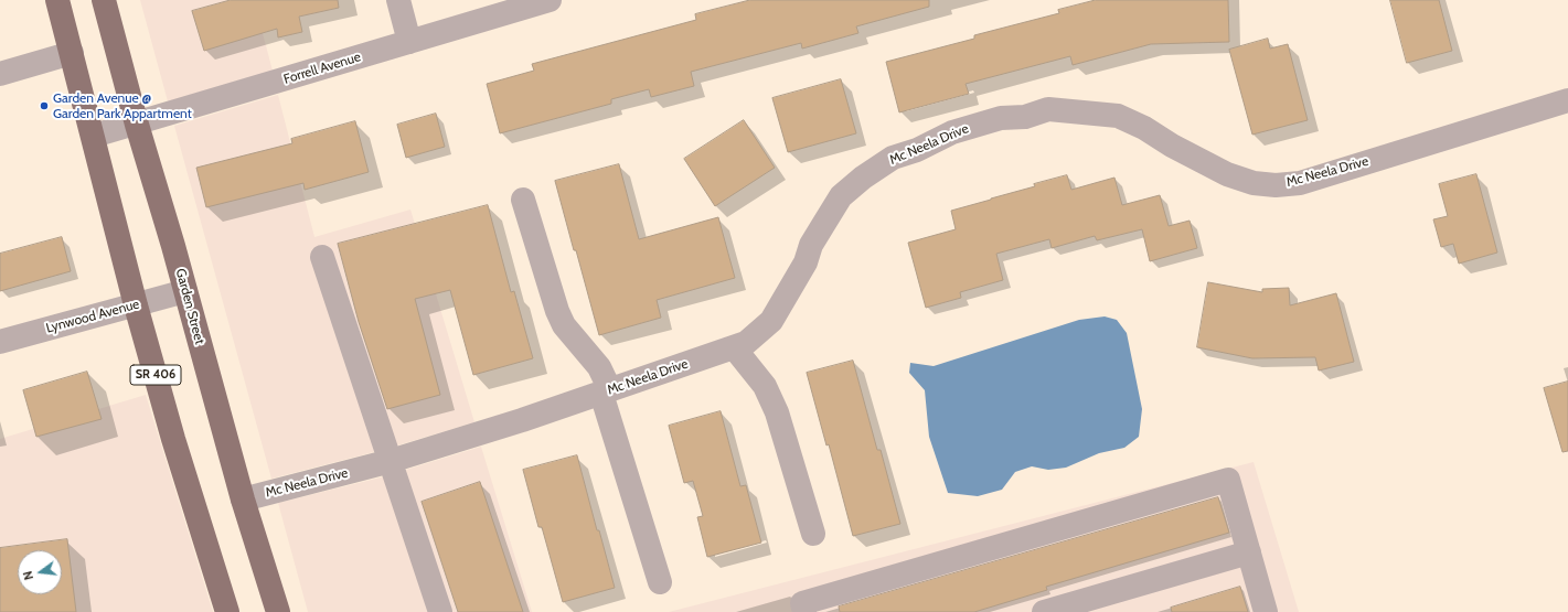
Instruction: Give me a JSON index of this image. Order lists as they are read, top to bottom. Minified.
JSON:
{"streets":{"main road":["Garden Street","SR 406"],"street":["Forrell Avenue","Mc Neela Drive","Lynwood Avenue"]},"crossings":[["Forrell Avenue","Garden Street"],["Forrell Avenue","SR 406"],["Mc Neela Drive","Garden Street"],["Garden Street","Lynwood Avenue"],["Lynwood Avenue","SR 406"]],"places":["Garden Avenue @ Garden Park Appartment"],"north":"left"}
